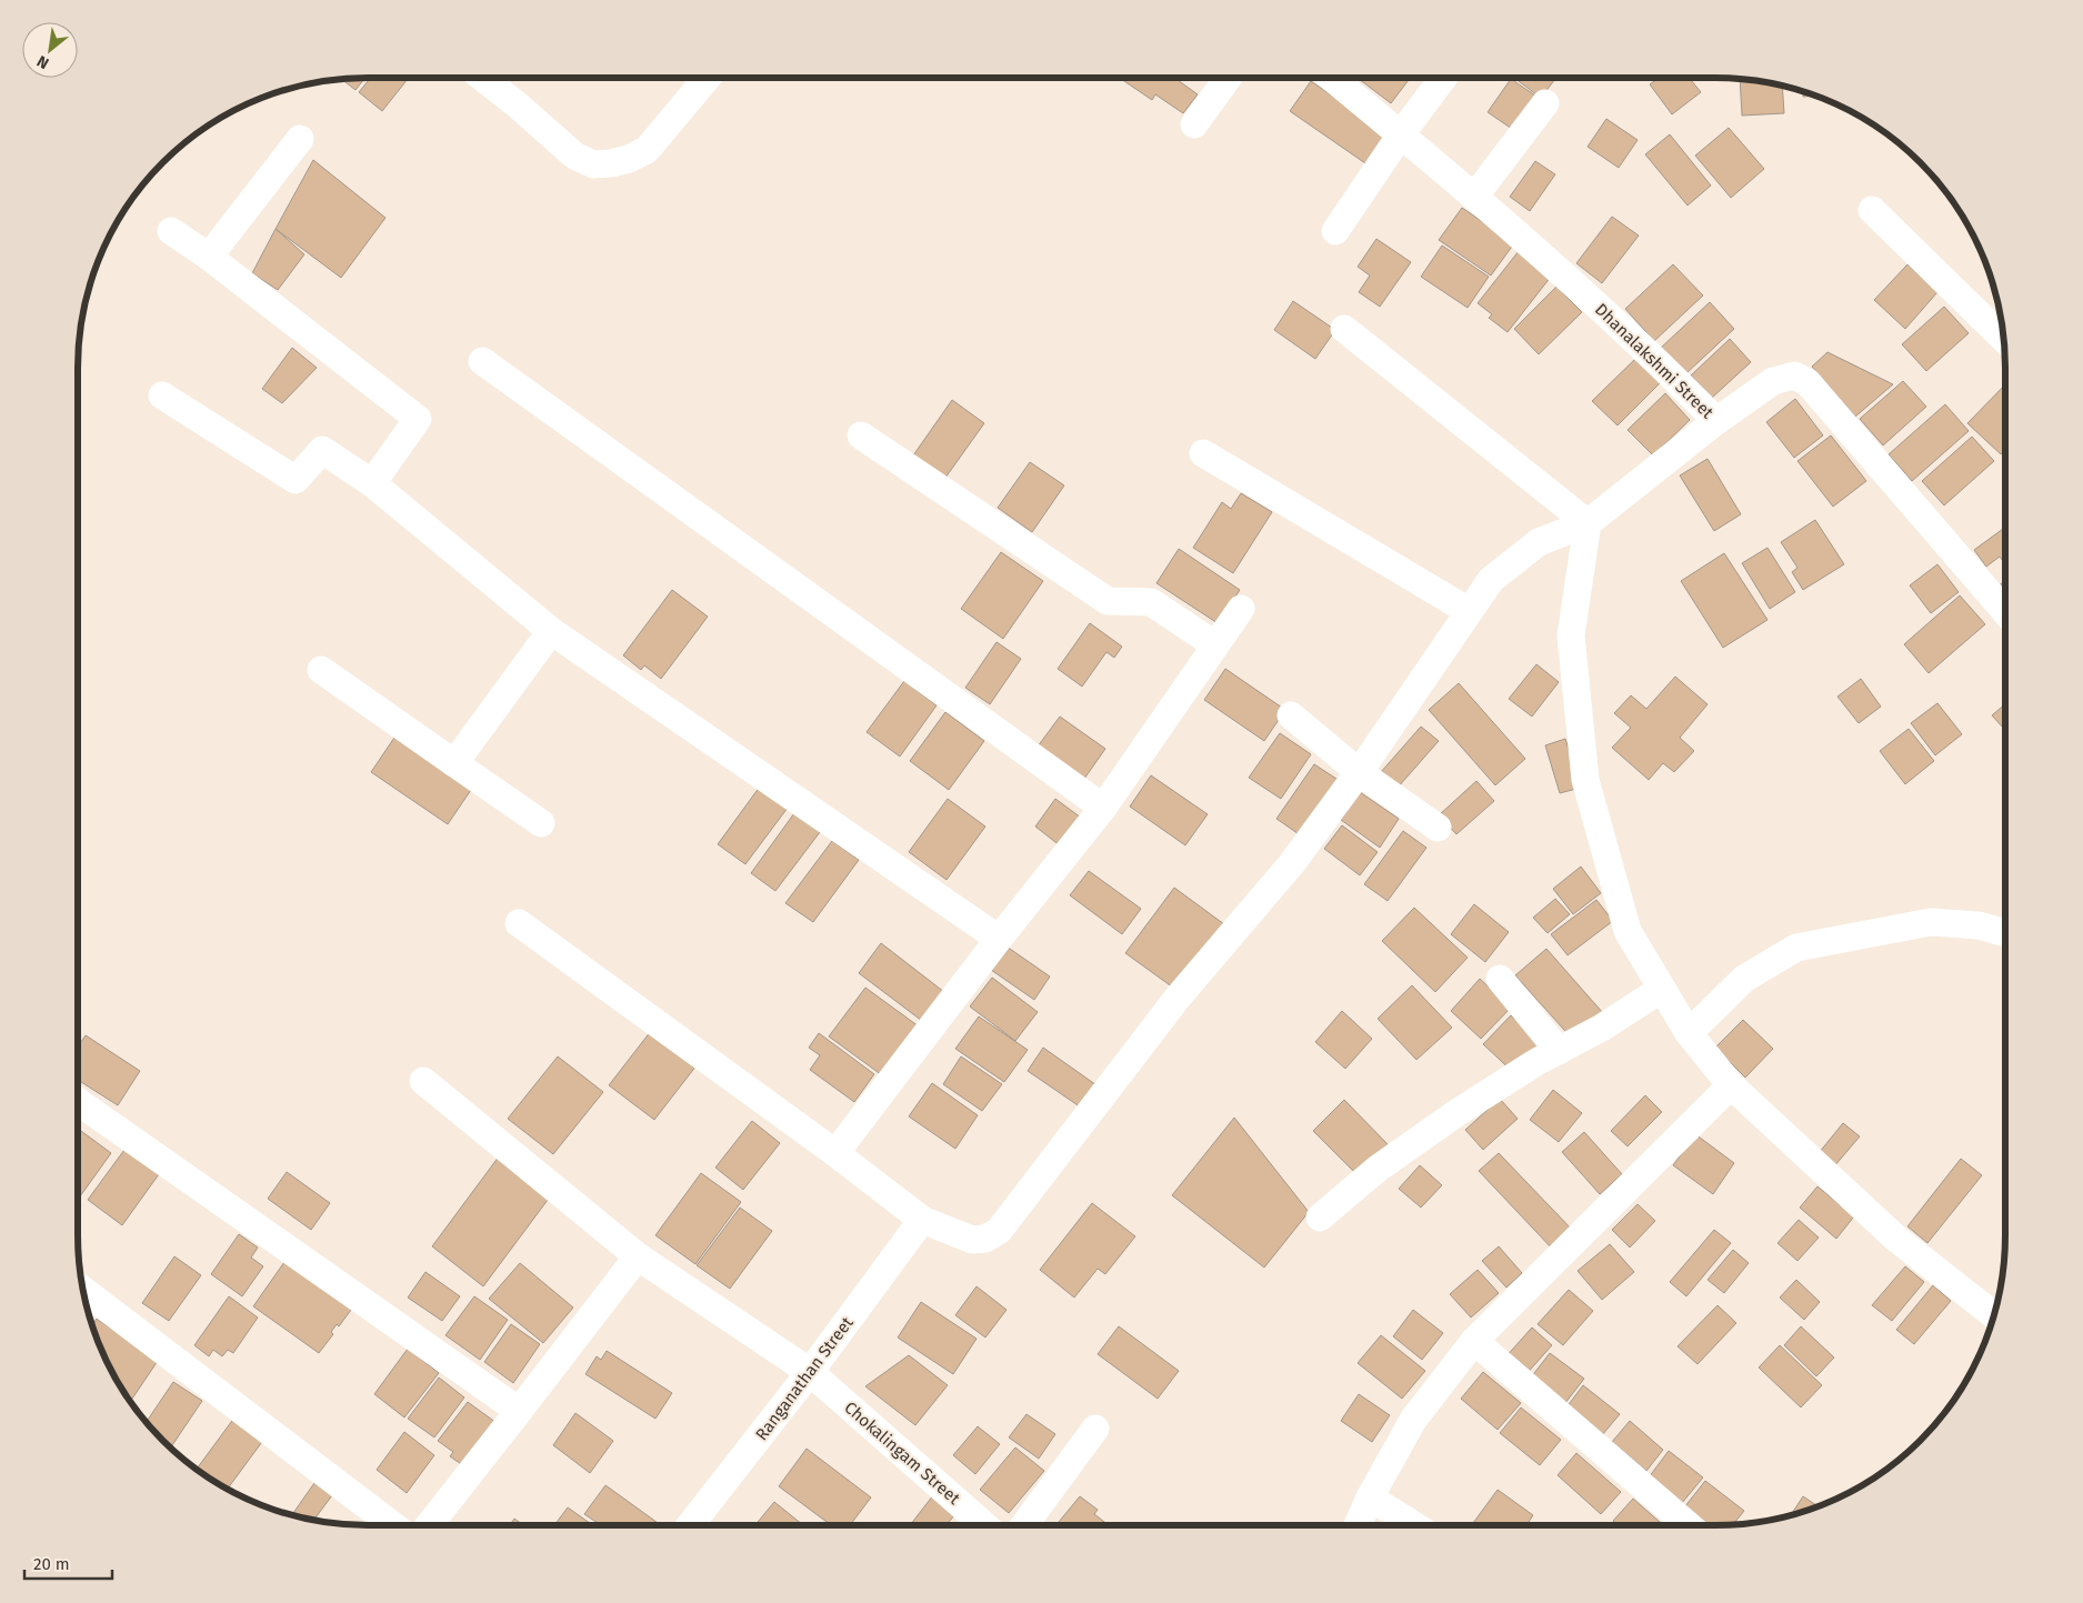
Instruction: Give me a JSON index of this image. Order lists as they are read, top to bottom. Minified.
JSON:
{"streets":{"street":["Dhanalakshmi Street","Ranganathan Street","Chokalingam Street"]},"crossings":[["Ranganathan Street","Chokalingam Street"]],"scale_bar":"20 m","north":"bottom left"}
